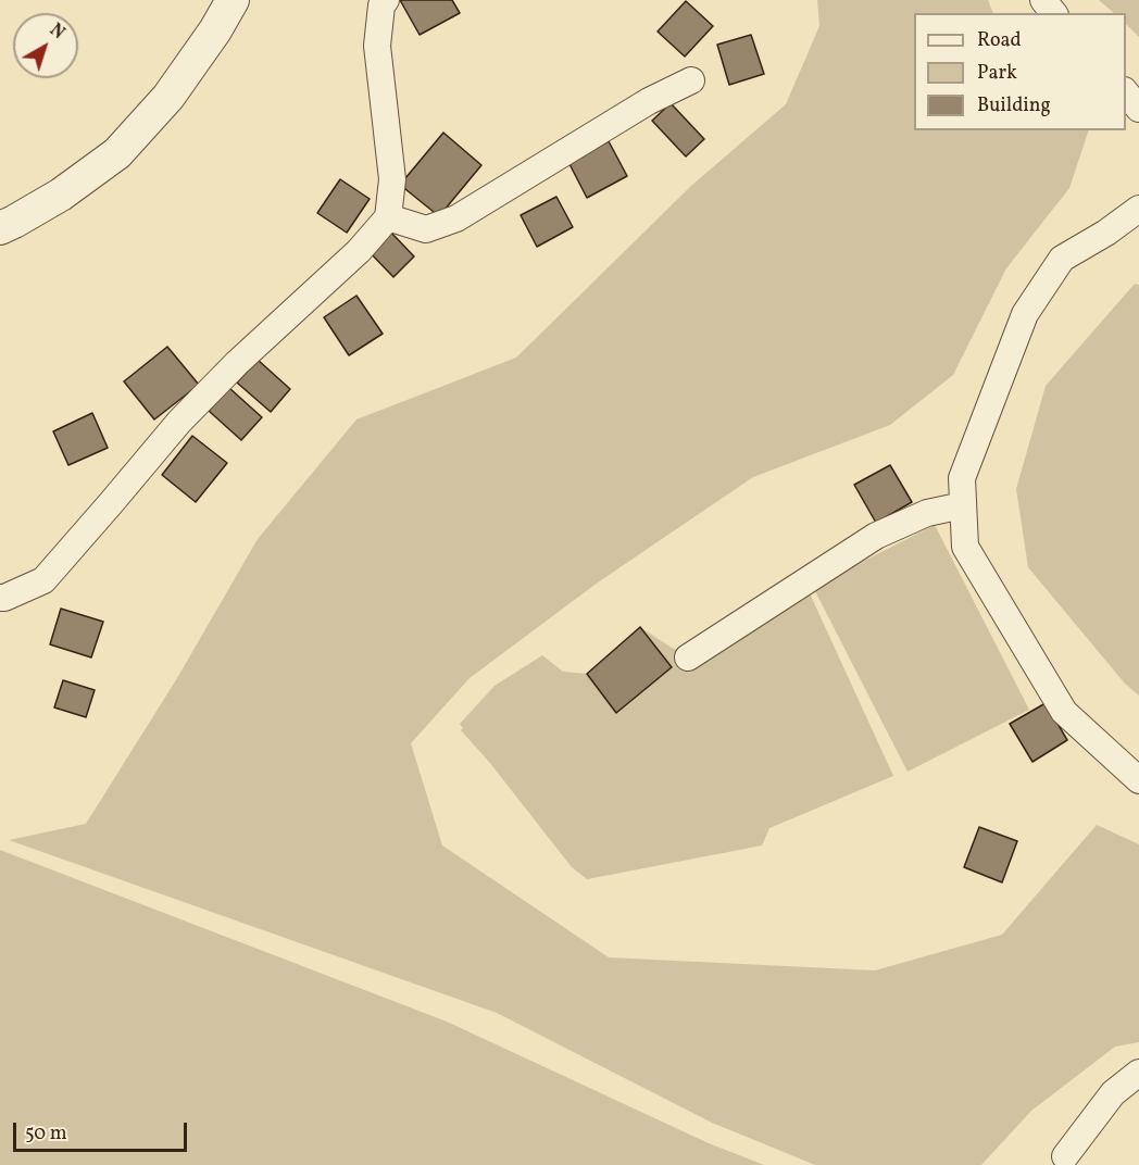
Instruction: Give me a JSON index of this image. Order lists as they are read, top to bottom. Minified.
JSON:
{"legend":["Road","Park","Building"],"scale_bar":"50 m","north":"top right"}
